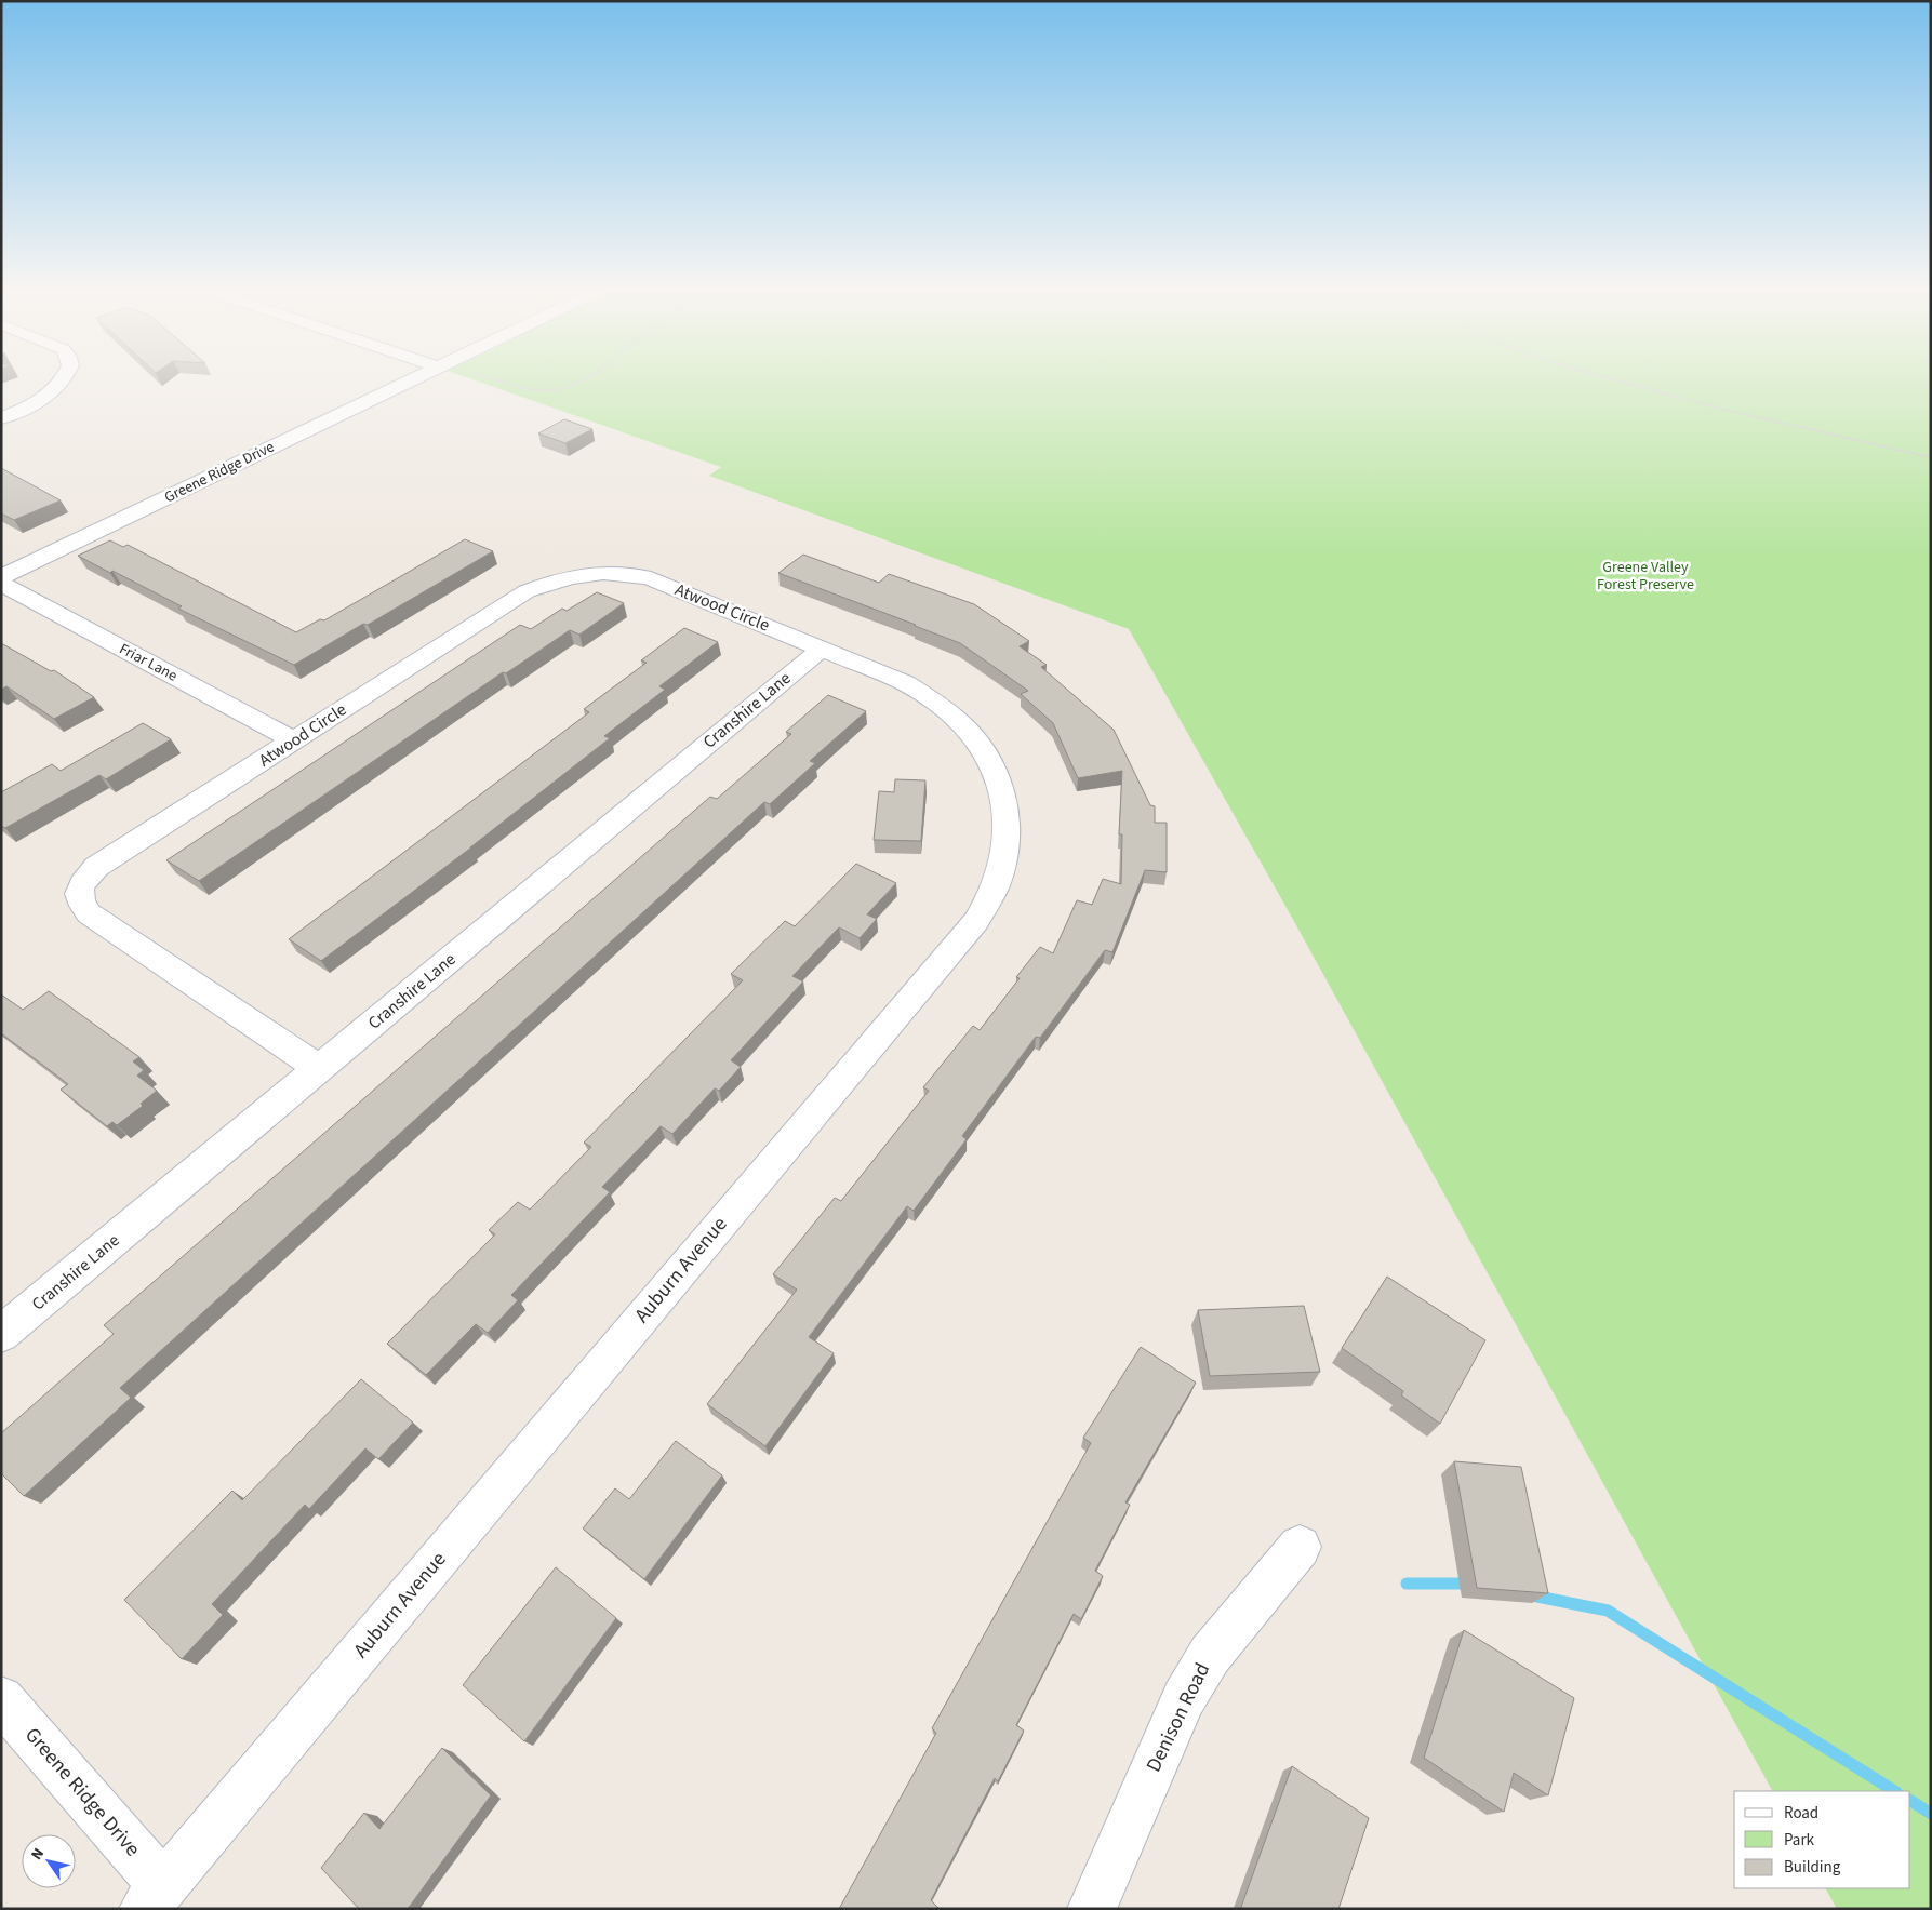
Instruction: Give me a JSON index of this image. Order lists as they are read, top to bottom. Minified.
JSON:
{"streets":{"street":["Greene Ridge Drive","Atwood Circle","Friar Lane","Cranshire Lane","Auburn Avenue","Denison Road"]},"crossings":[["Greene Ridge Drive","Auburn Avenue"],["Atwood Circle","Friar Lane"],["Atwood Circle","Cranshire Lane"],["Atwood Circle","Auburn Avenue"],["Cranshire Lane","Auburn Avenue"]],"parks":["Greene Valley Forest Preserve"],"legend":["Road","Park","Building"],"north":"top left"}
